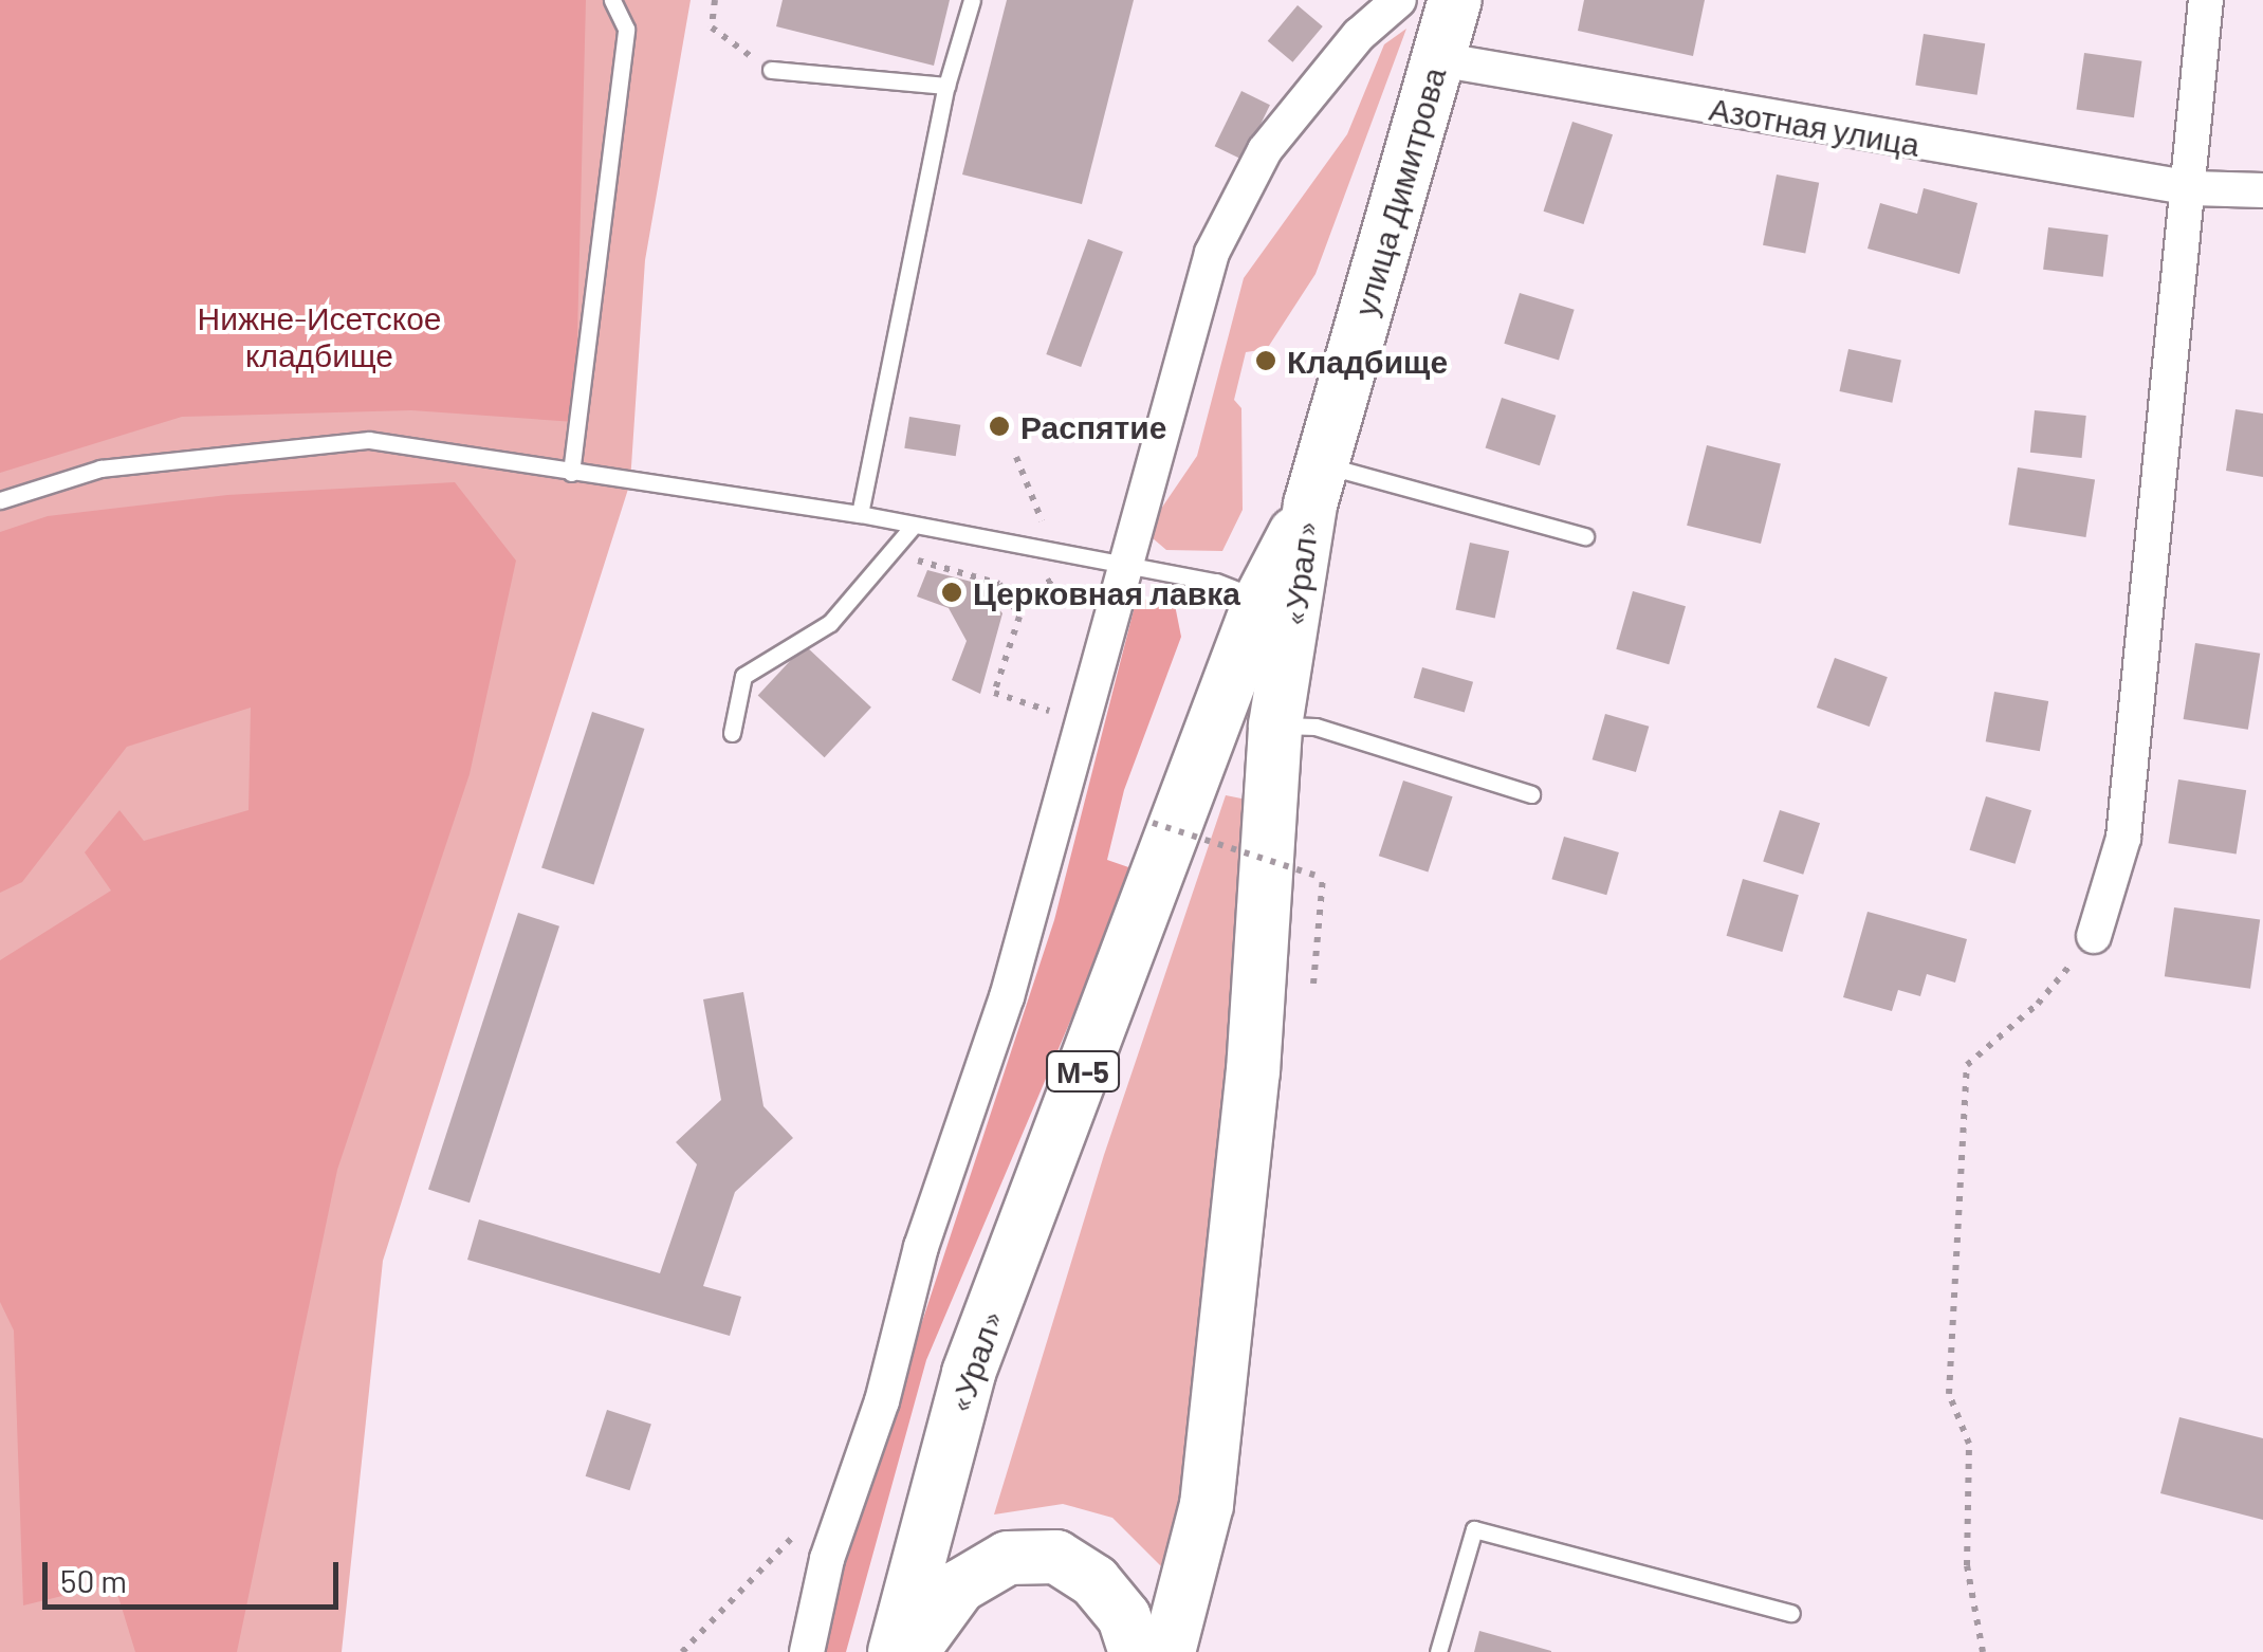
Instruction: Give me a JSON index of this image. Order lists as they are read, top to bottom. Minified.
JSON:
{"streets":{"main road":["улица Димитрова","«Урал»","М-5"],"street":["Азотная улица"]},"crossings":[["Азотная улица","улица Димитрова"],["улица Димитрова","«Урал»"]],"parks":["Нижне-Исетское кладбище"],"places":["Кладбище","Распятие","Церковная лавка"],"scale_bar":"50 m"}
